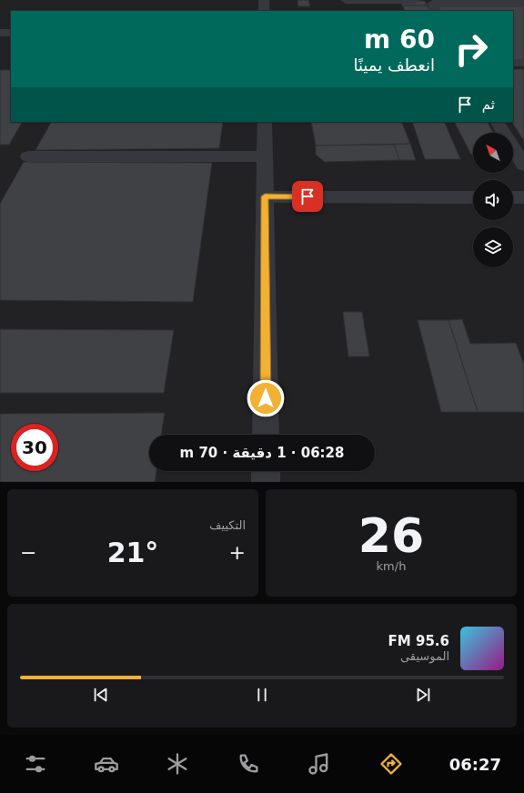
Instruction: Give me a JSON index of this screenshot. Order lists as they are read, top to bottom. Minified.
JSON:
{"north":"top left","page":{"turn":["60 m","انعطف يمينًا"],"then":"ثم","limit":"30","trip":"06:28 · 1 دقيقة · 70 m","tile":[["26","km/h"],"التكييف"],"heat":["−","21°","+"],"song":["95.6 FM","الموسيقى"],"tabs":"06:27"}}
